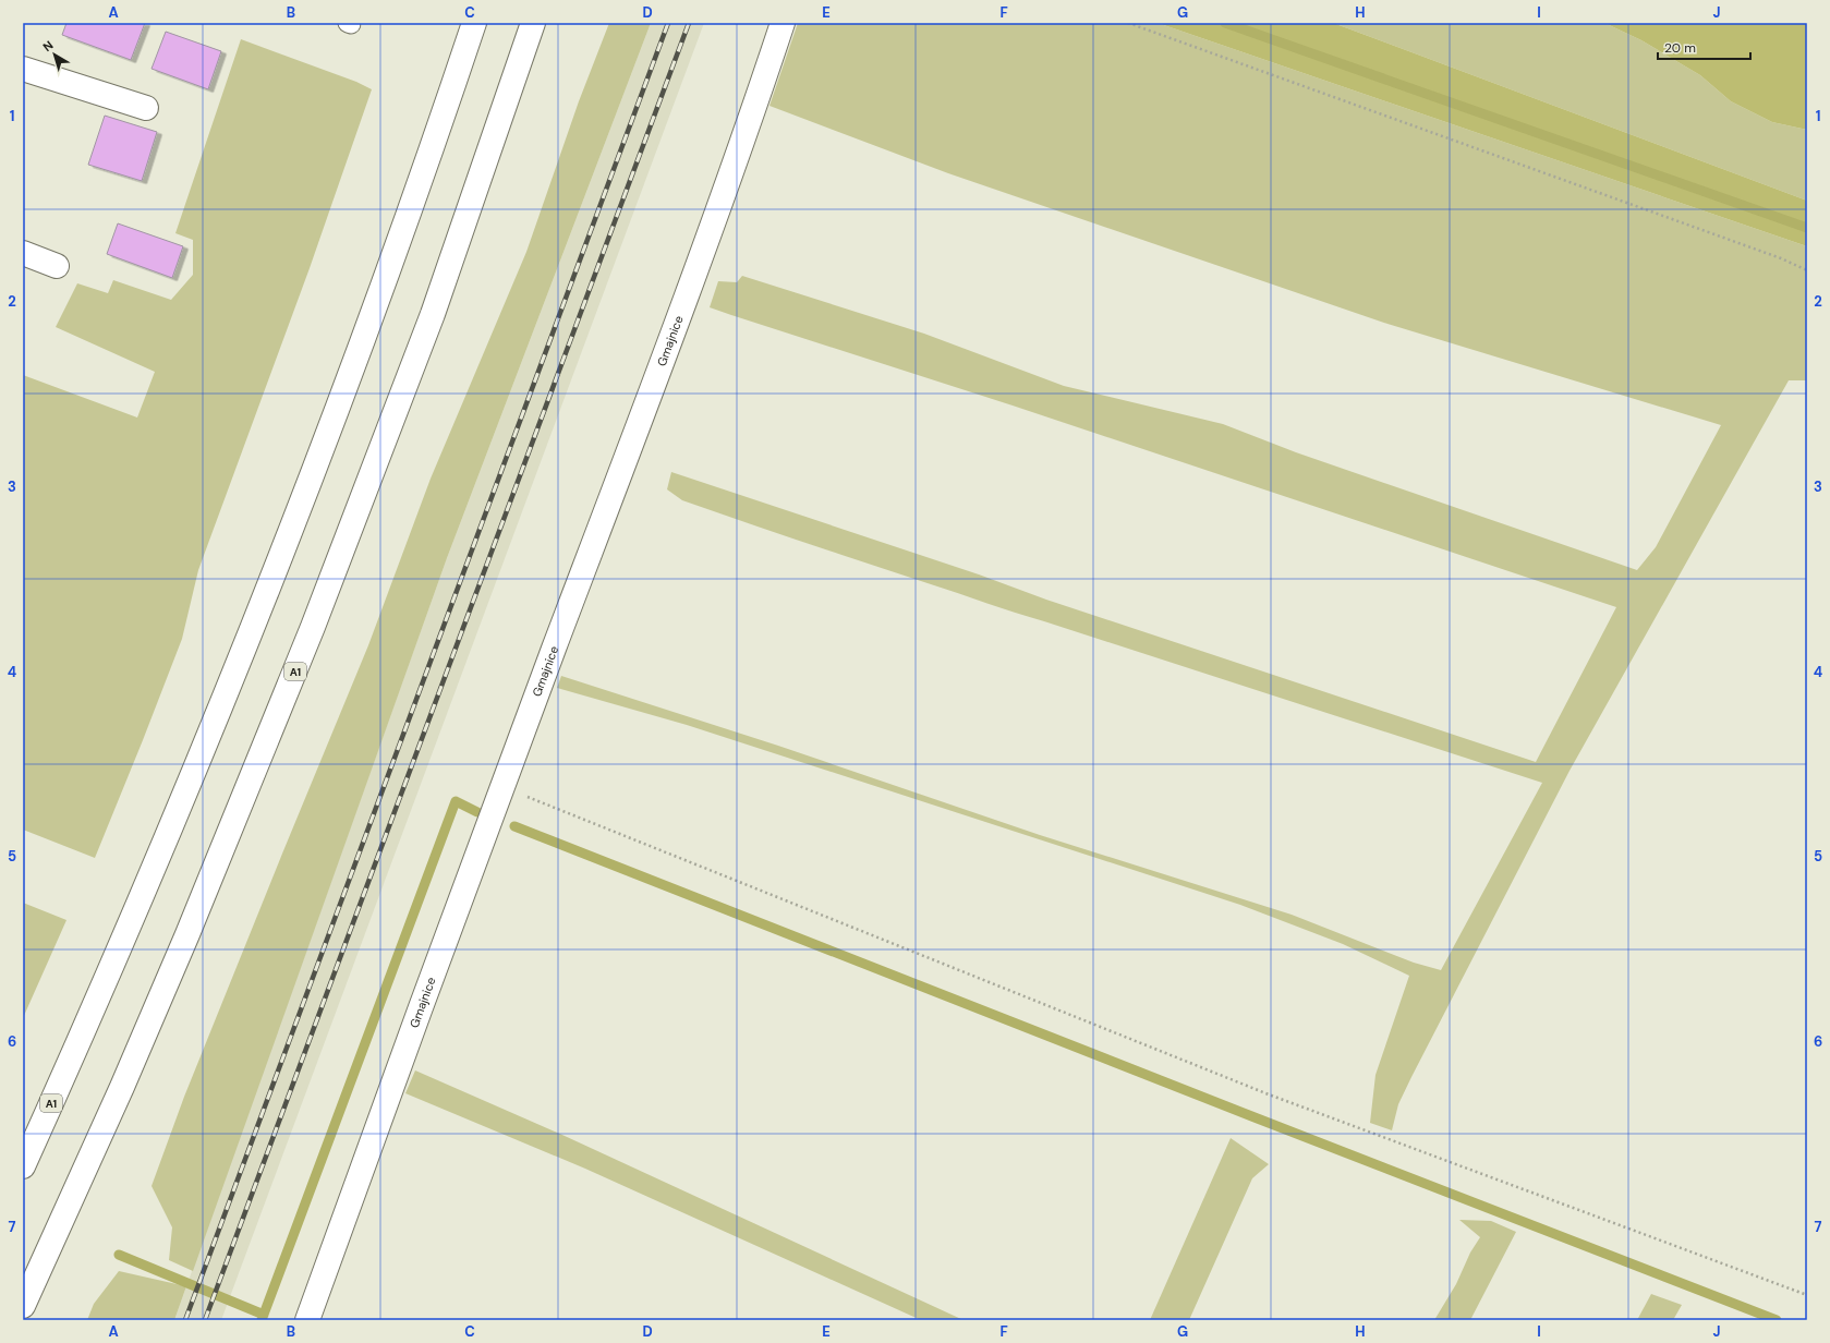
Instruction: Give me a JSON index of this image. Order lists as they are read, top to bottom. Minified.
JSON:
{"streets":{"main road":["Gmajnice","A1"]},"scale_bar":"20 m","north":"top left","grid":{"columns":["A","B","C","D","E","F","G","H","I","J"],"rows":["1","2","3","4","5","6","7"]}}
